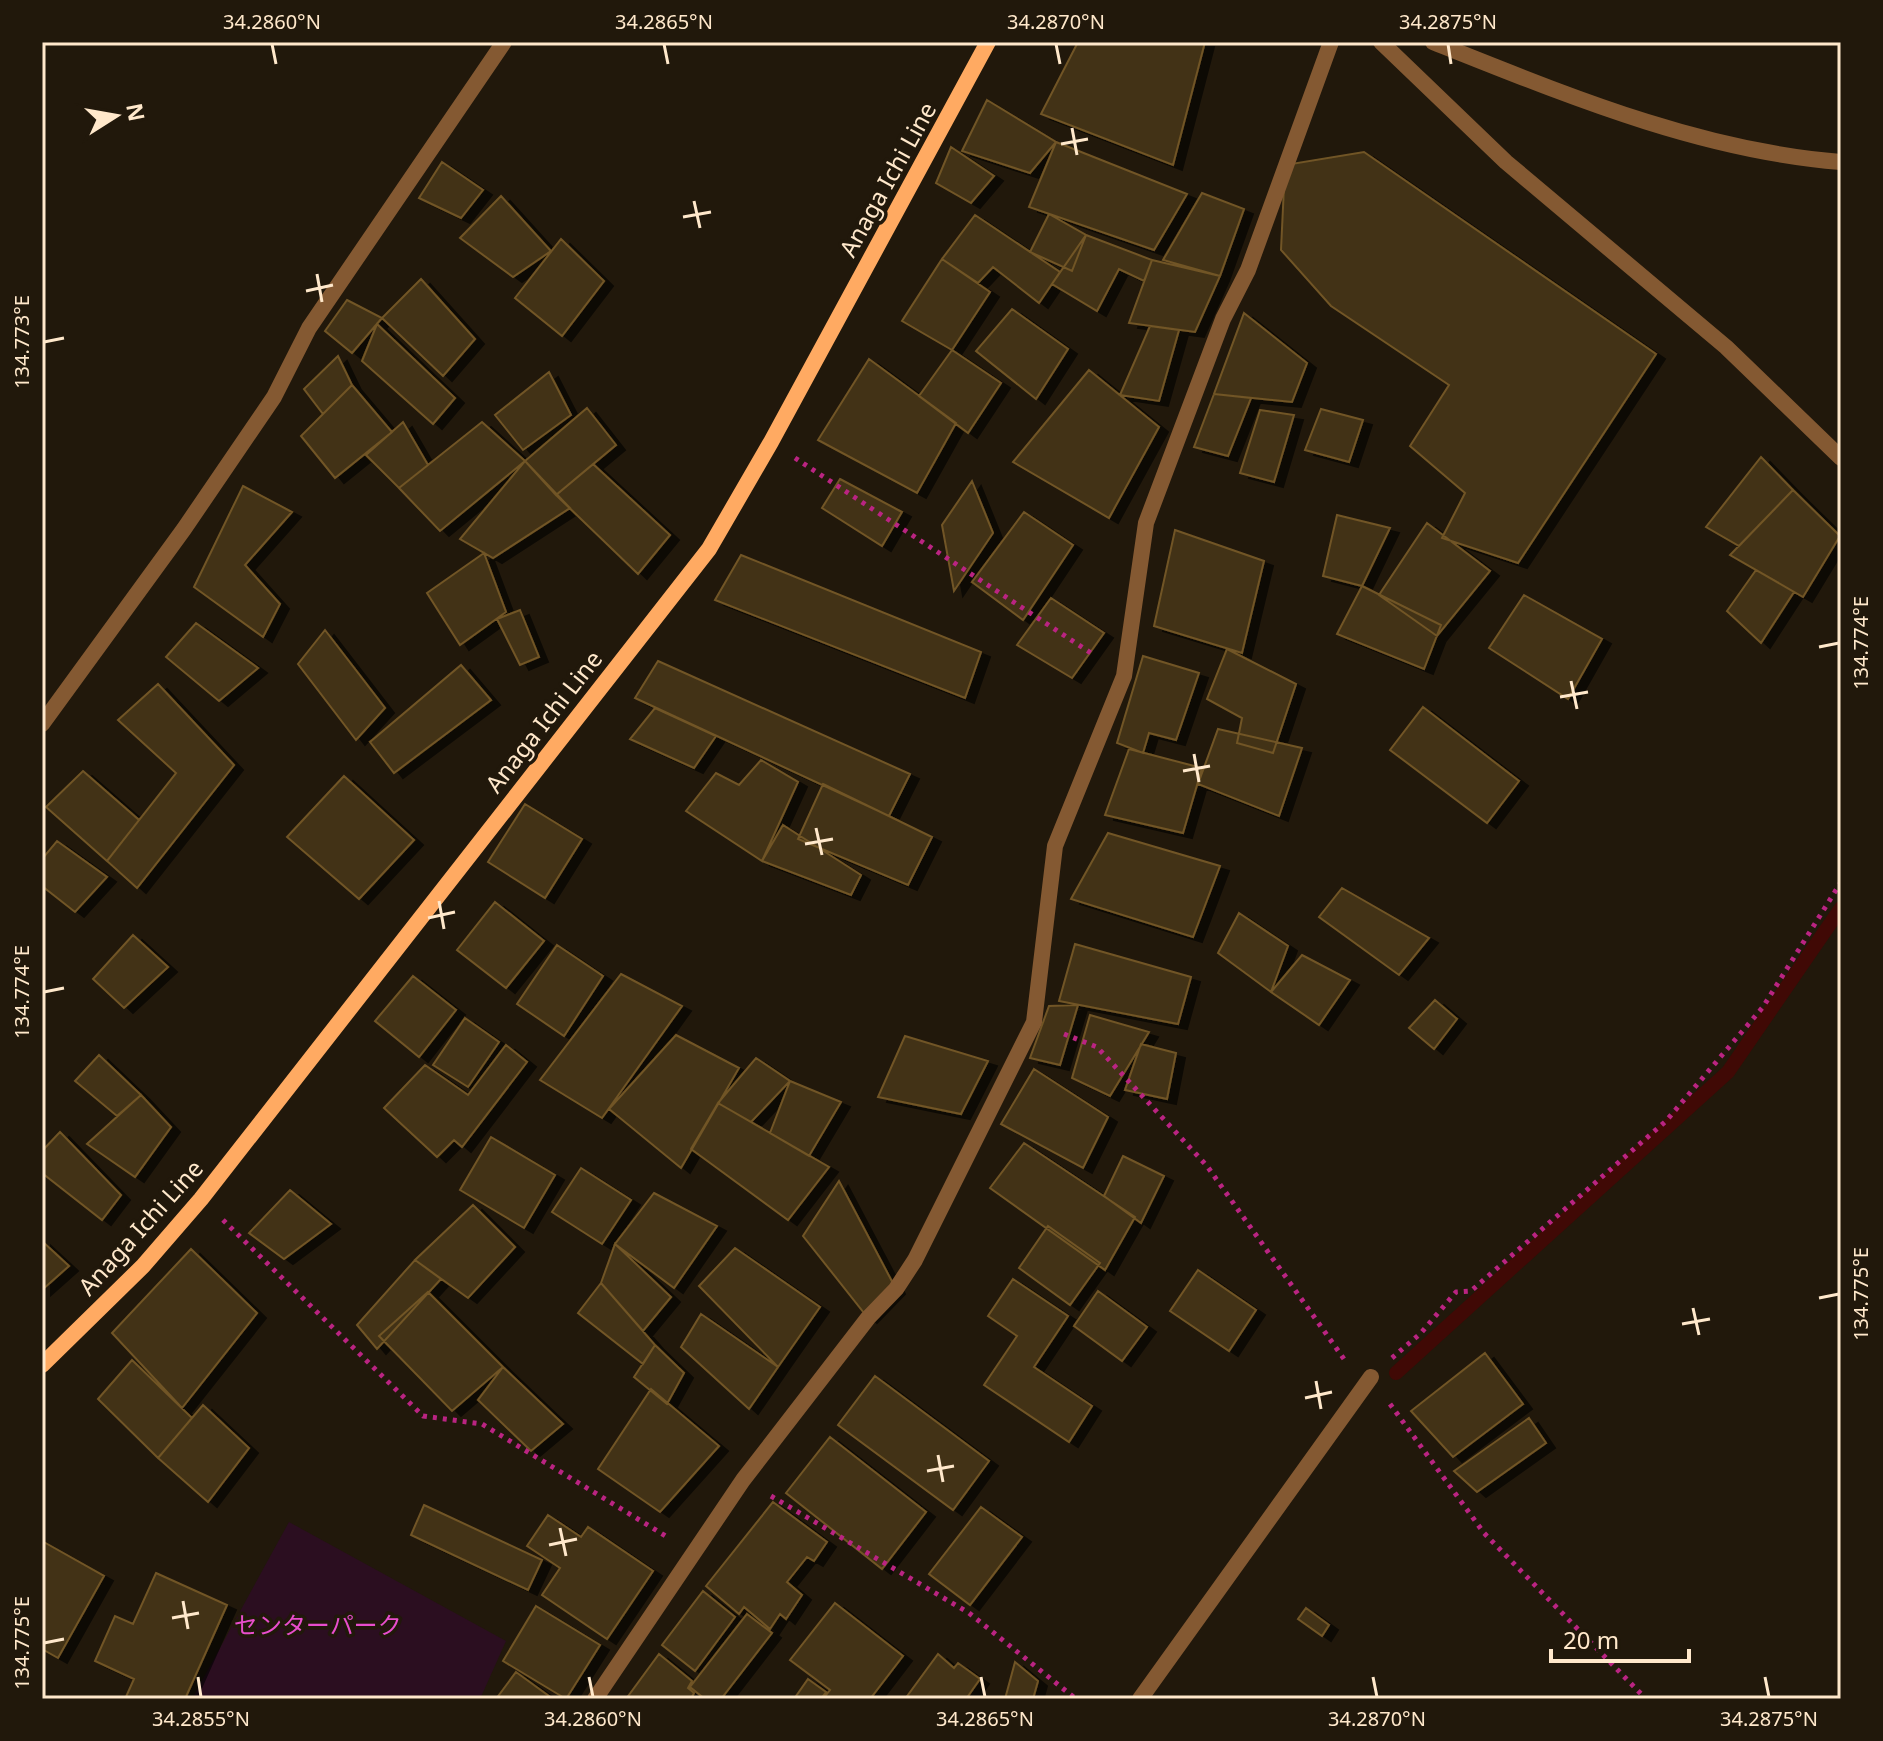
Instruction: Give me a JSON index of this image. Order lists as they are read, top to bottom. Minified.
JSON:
{"streets":{"main road":["Anaga Ichi Line"]},"parks":["センターパーク"],"scale_bar":"20 m","north":"right","coordinates":["34.2860°N","34.2865°N","34.2870°N","34.2875°N","134.773°E","134.774°E","134.775°E","34.2855°N"]}
